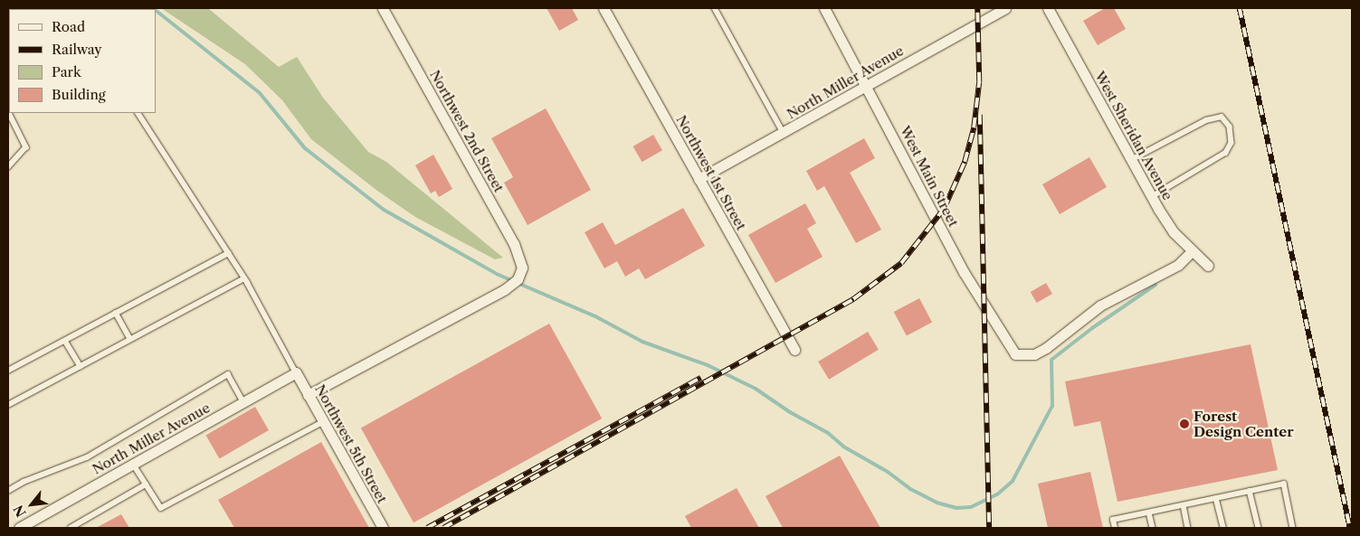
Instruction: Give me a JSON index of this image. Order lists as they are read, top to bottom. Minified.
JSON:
{"streets":{"street":["North Miller Avenue","Northwest 2nd Street","West Sheridan Avenue","Northwest 1st Street","West Main Street","Northwest 5th Street"]},"crossings":[["North Miller Avenue","Northwest 1st Street"],["North Miller Avenue","West Main Street"],["North Miller Avenue","Northwest 5th Street"],["Northwest 2nd Street","Northwest 5th Street"],["West Sheridan Avenue","West Main Street"]],"places":["Forest Design Center"],"legend":["Road","Railway","Park","Building"],"north":"bottom left"}
